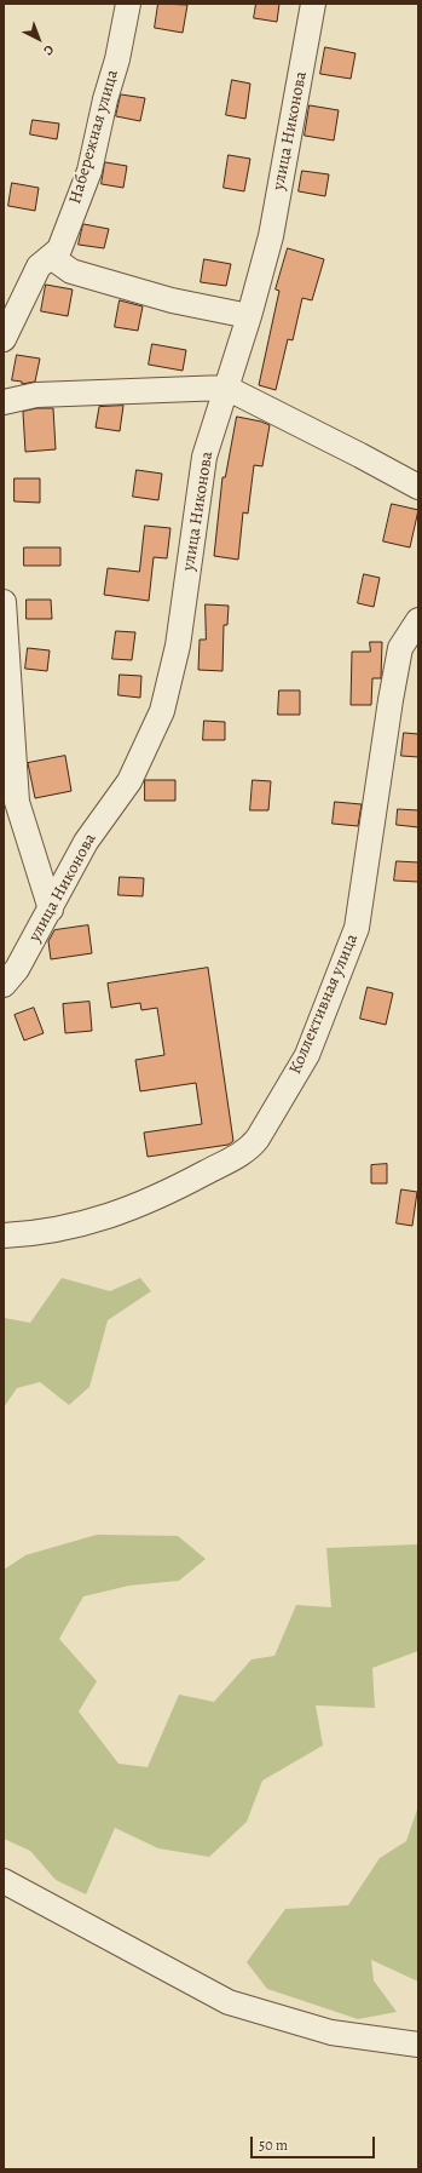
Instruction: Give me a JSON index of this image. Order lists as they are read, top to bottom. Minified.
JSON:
{"streets":{"street":["улица Никонова","Набережная улица","Коллективная улица"]},"scale_bar":"50 m","north":"bottom right"}
